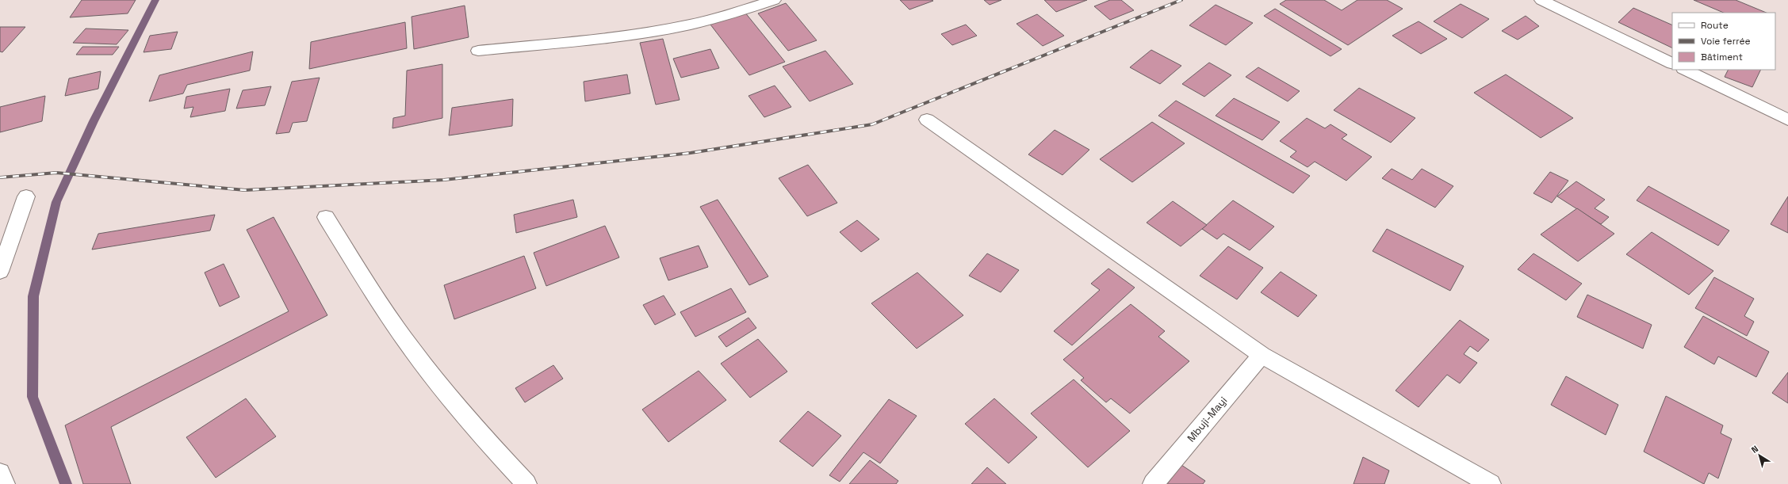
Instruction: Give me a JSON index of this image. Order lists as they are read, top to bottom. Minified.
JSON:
{"streets":{"street":["Mbuji-Mayi"]},"legend":["Route","Voie ferrée","Bâtiment"],"north":"top left"}
